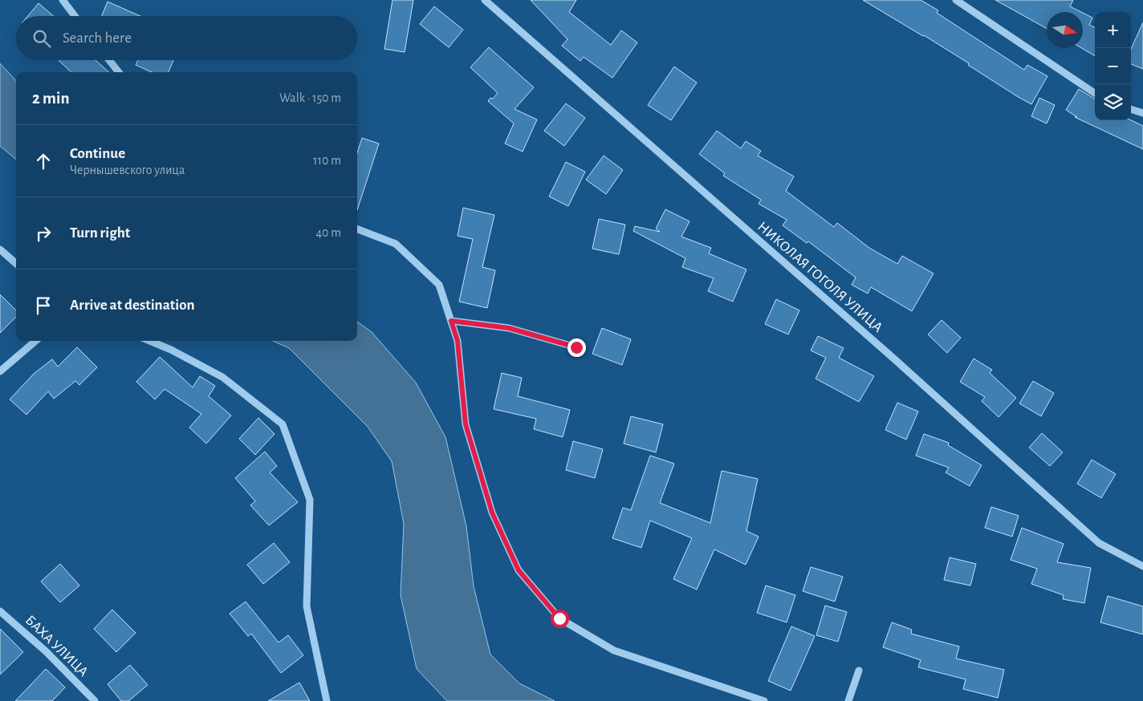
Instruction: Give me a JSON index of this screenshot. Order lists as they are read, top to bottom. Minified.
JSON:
{"streets":{"street":["НИКОЛАЯ ГОГОЛЯ УЛИЦА","БАХА УЛИЦА"]},"north":"right","page":{"map_buttons":["+","−"],"search":"Search here","heading":["2 min","Walk · 150 m"],"list":[["Continue","Чернышевского улица","110 m"],["Turn right","40 m"],"Arrive at destination"]}}
